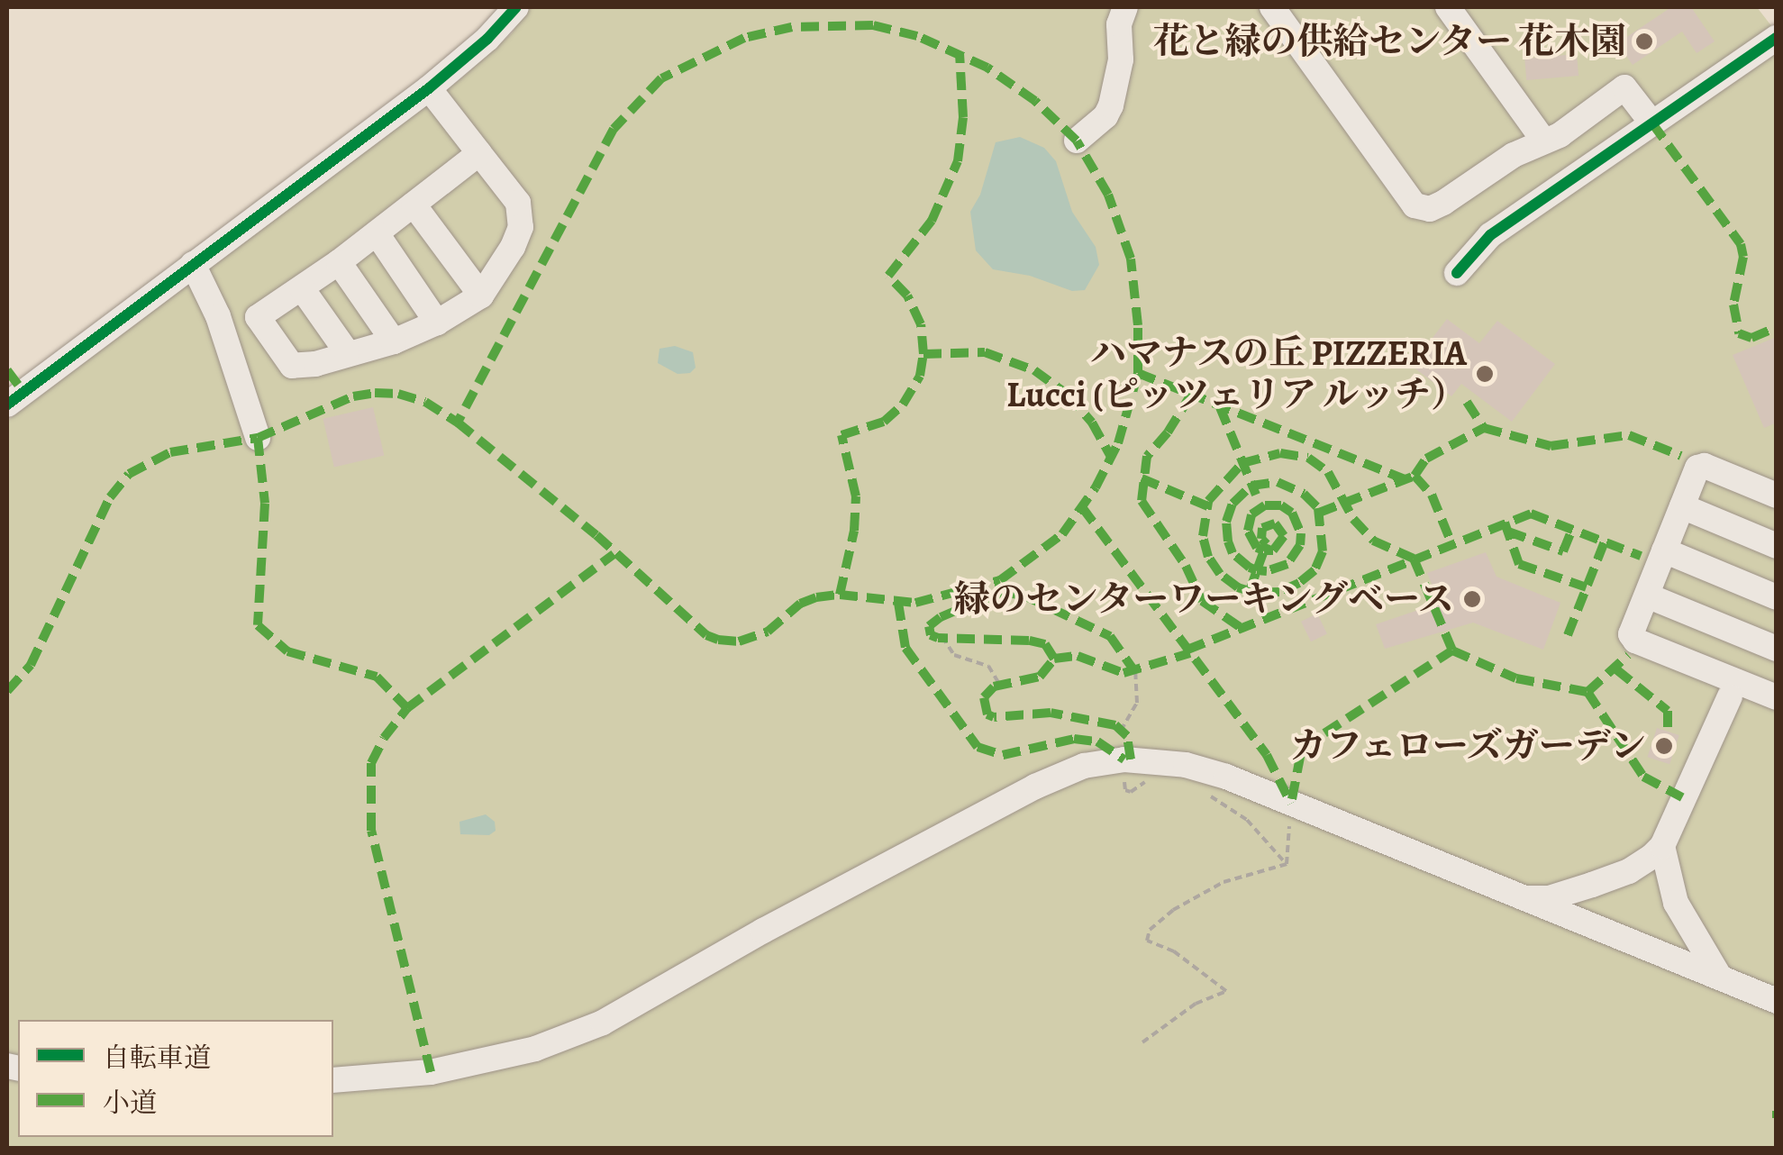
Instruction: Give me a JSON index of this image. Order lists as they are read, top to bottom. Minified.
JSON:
{"places":["花と緑の供給センター 花木園","ハマナスの丘 PIZZERIA Lucci (ピッツェリア ルッチ）","緑のセンターワーキングベース","カフェローズガーデン"],"legend":["自転車道","小道"]}
